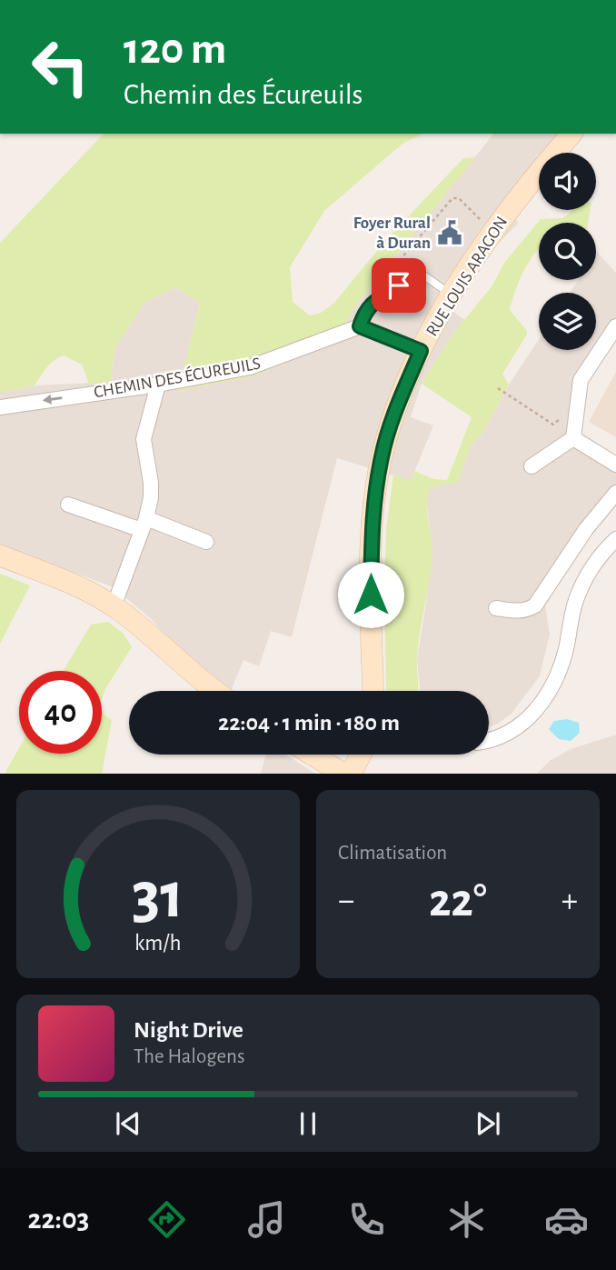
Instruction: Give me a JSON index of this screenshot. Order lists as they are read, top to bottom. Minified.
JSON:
{"streets":{"street":["RUE LOUIS ARAGON","CHEMIN DES ÉCUREUILS"]},"places":{"public building":["Foyer Rural à Duran"]},"page":{"turn":["120 m","Chemin des Écureuils"],"limit":"40","trip":"22:04 · 1 min · 180 m","tile":"Climatisation","heat":["−","22°","+"],"song":["Night Drive","The Halogens"],"tabs":"22:03","gauge":["31","km/h"]}}
